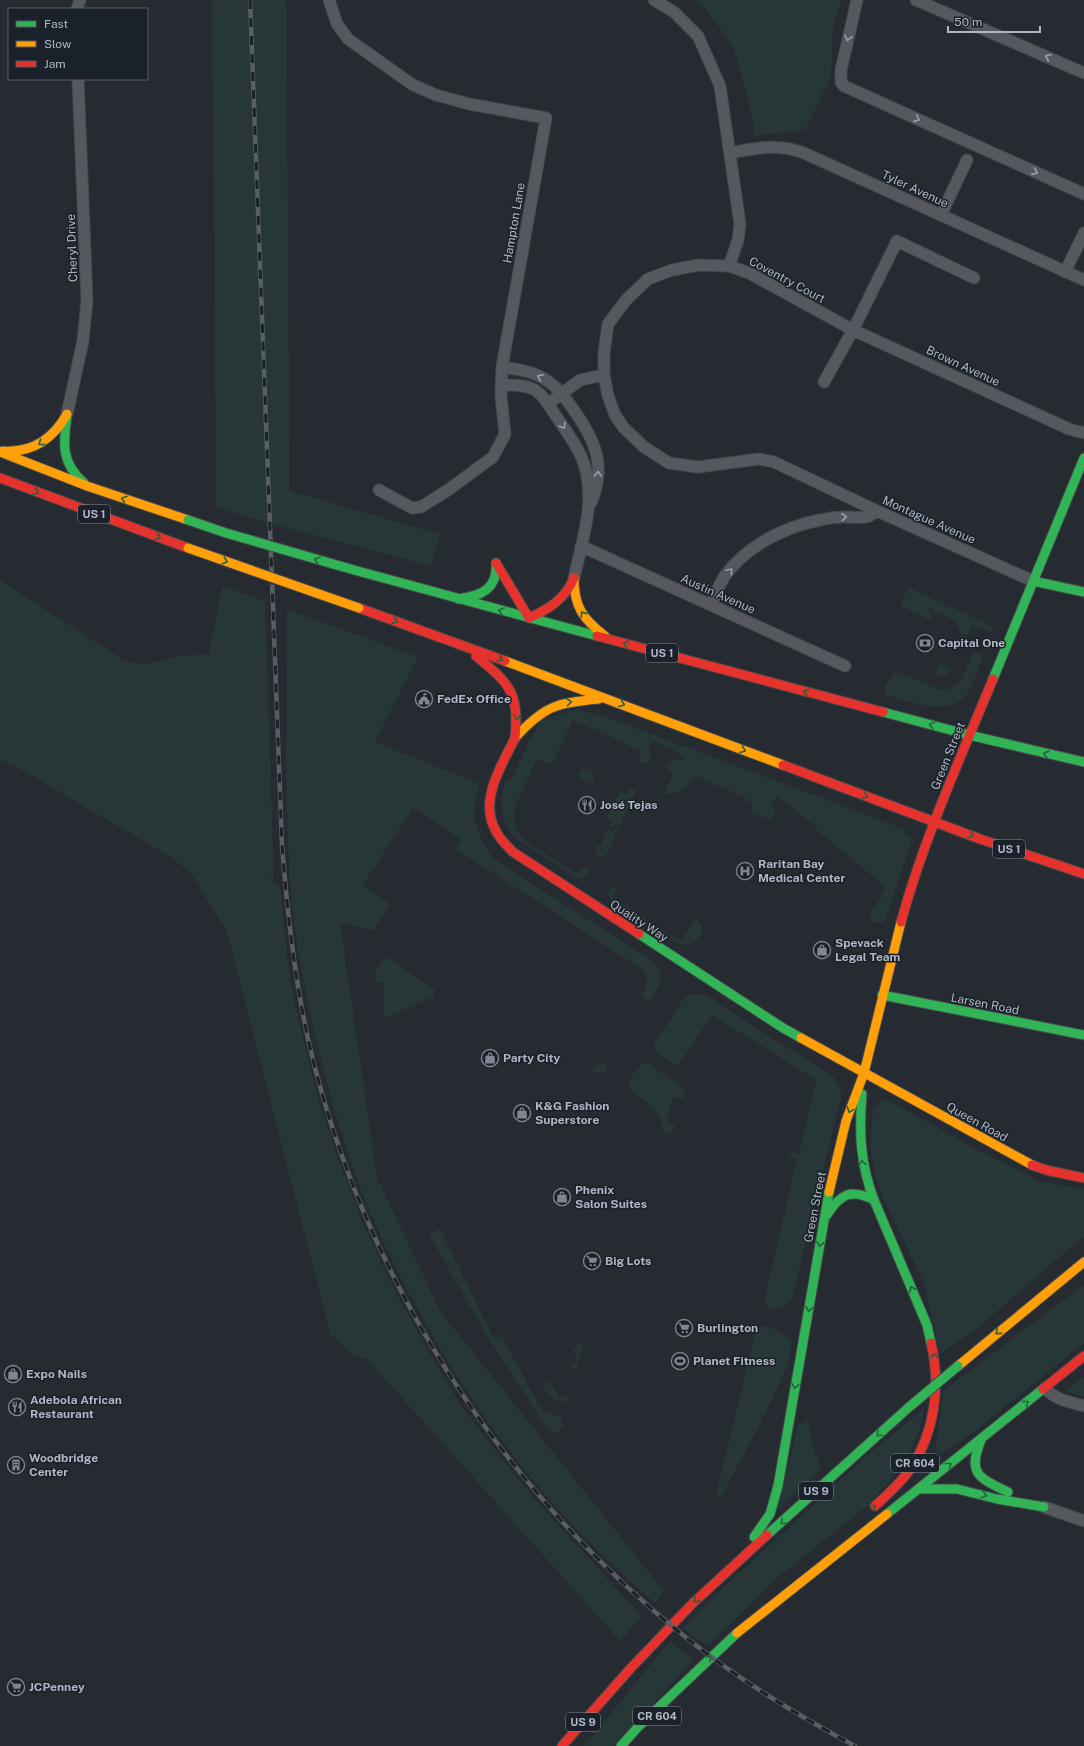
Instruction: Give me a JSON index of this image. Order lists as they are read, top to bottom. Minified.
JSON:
{"streets":{"main road":["US 1","Montague Avenue","Green Street","Quality Way","Larsen Road","Queen Road","CR 604","US 9"],"street":["Tyler Avenue","Hampton Lane","Cheryl Drive","Coventry Court","Brown Avenue","Austin Avenue"]},"crossings":[["Coventry Court","Brown Avenue"],["Coventry Court","Montague Avenue"],["US 1","Green Street"],["Montague Avenue","Green Street"],["Green Street","Quality Way"],["Green Street","Larsen Road"],["Green Street","Queen Road"],["Green Street","CR 604"],["Green Street","US 9"],["Quality Way","Queen Road"]],"places":{"bank":["Capital One"],"public building":["FedEx Office"],"restaurant":["José Tejas","Adebola African Restaurant"],"hospital":["Raritan Bay Medical Center"],"shop":["Spevack Legal Team","Party City","K&G Fashion Superstore","Phenix Salon Suites","Expo Nails"],"supermarket":["Big Lots","Burlington","JCPenney"],"sports":["Planet Fitness"],"building":["Woodbridge Center"]},"legend":["Fast","Slow","Jam"],"scale_bar":"50 m"}
